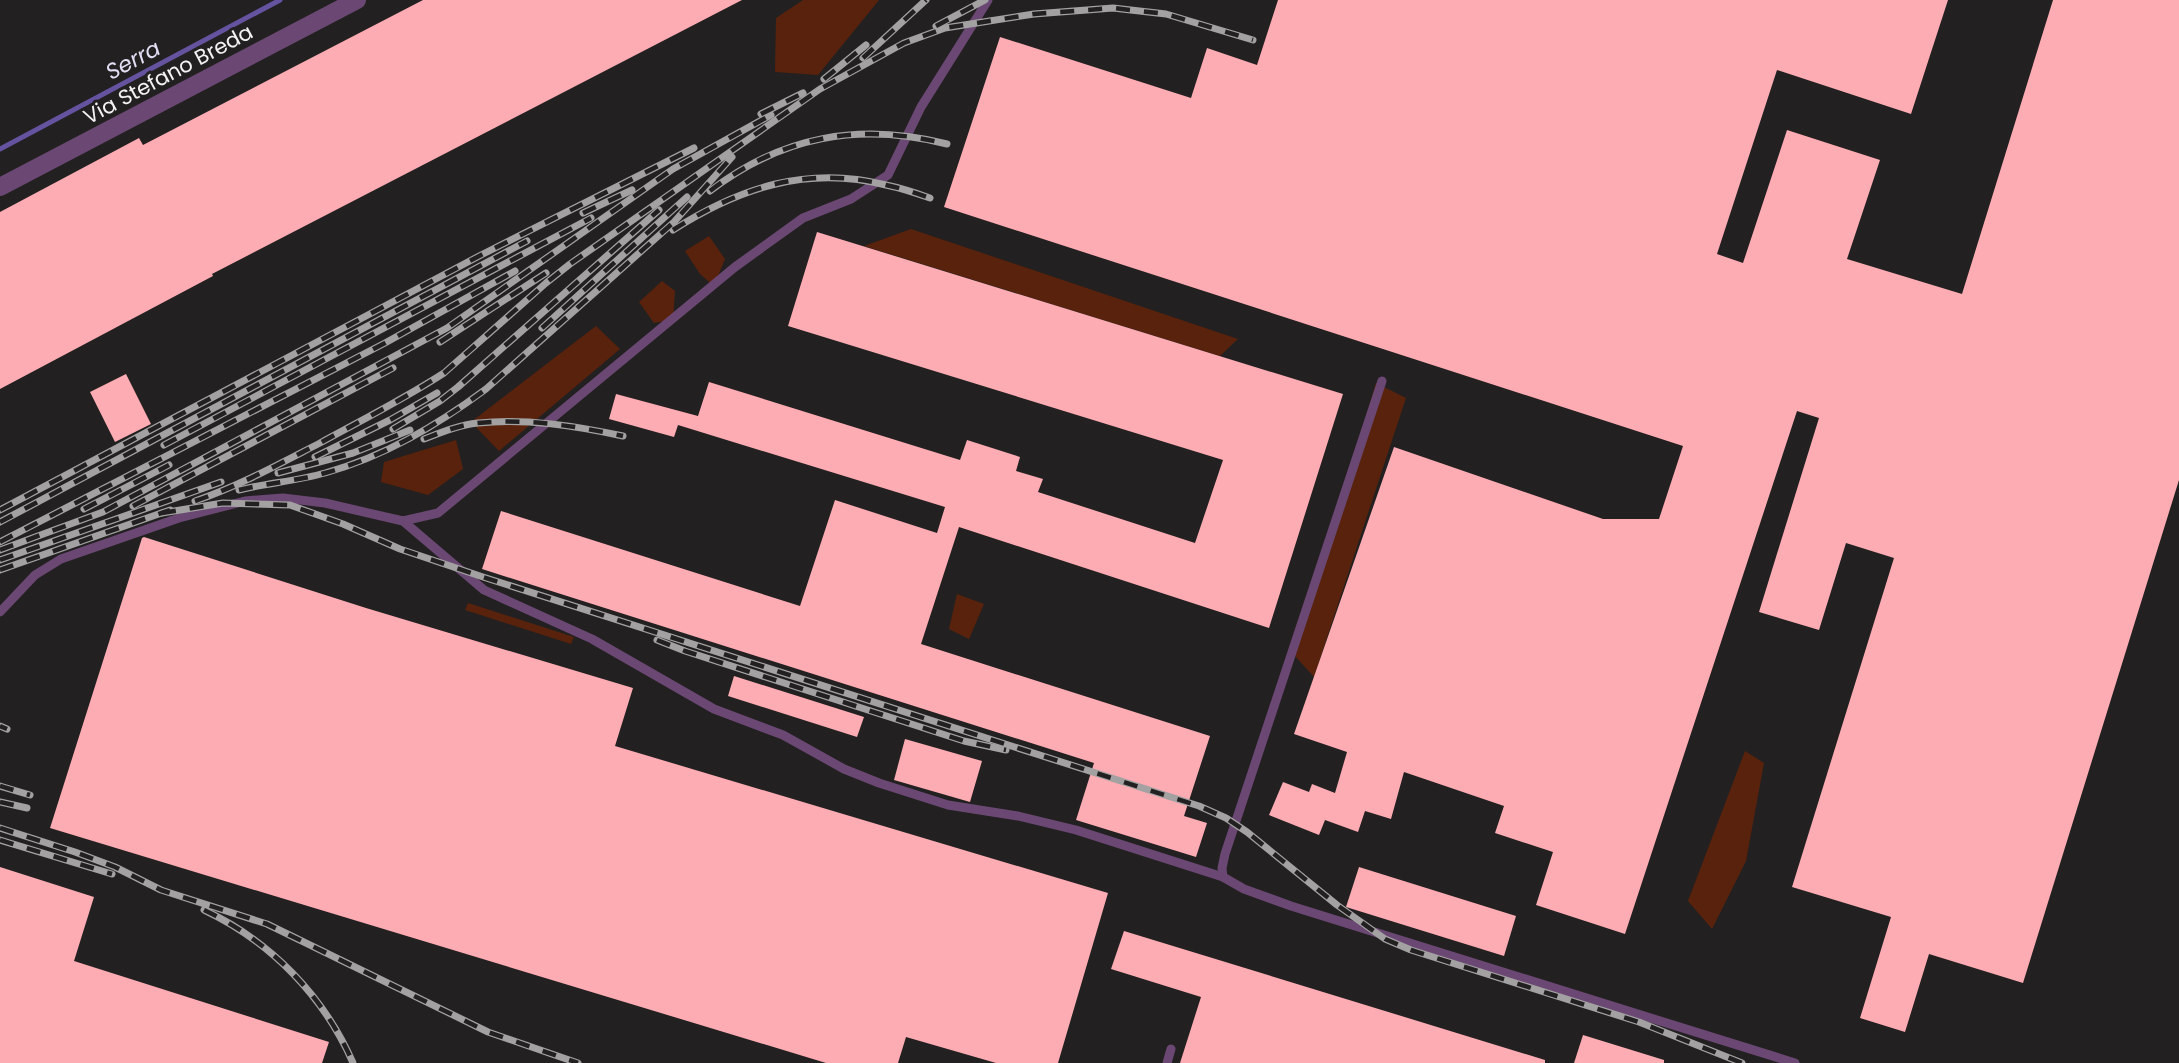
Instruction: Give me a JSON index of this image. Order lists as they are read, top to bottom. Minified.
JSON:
{"streets":{"street":["Via Stefano Breda"]},"water":["Serra"]}
